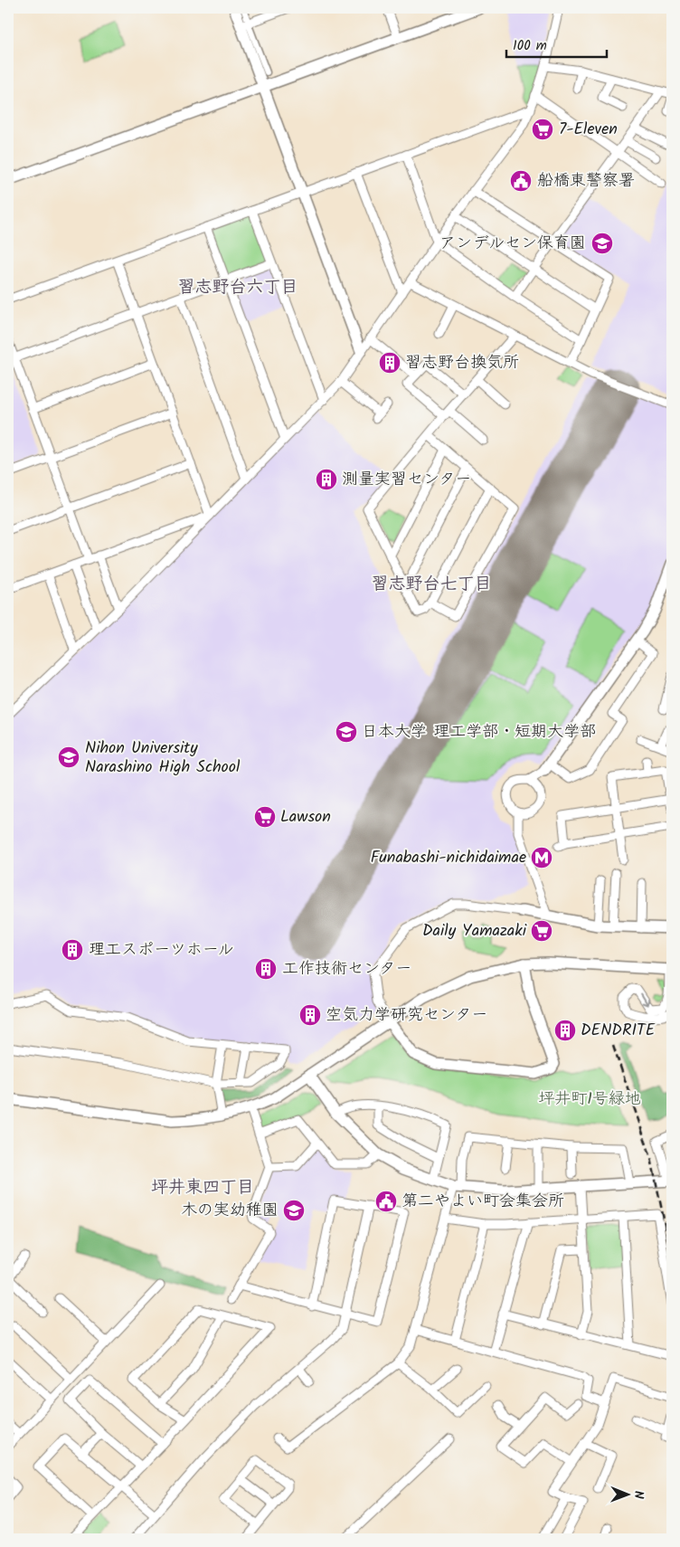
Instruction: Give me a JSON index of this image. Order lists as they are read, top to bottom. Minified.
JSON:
{"districts":["習志野台六丁目","習志野台七丁目","坪井東四丁目"],"parks":["坪井町1号緑地"],"places":{"supermarket":["7-Eleven","Lawson","Daily Yamazaki"],"public building":["船橋東警察署","第二やよい町会集会所"],"school or university":["アンデルセン保育園","日本大学 理工学部・短期大学部","Nihon University Narashino High School","木の実幼稚園"],"building":["習志野台換気所","測量実習センター","理工スポーツホール","工作技術センター","空気力学研究センター","DENDRITE"],"metro station":["Funabashi-nichidaimae"]},"scale_bar":"100 m","north":"right"}
